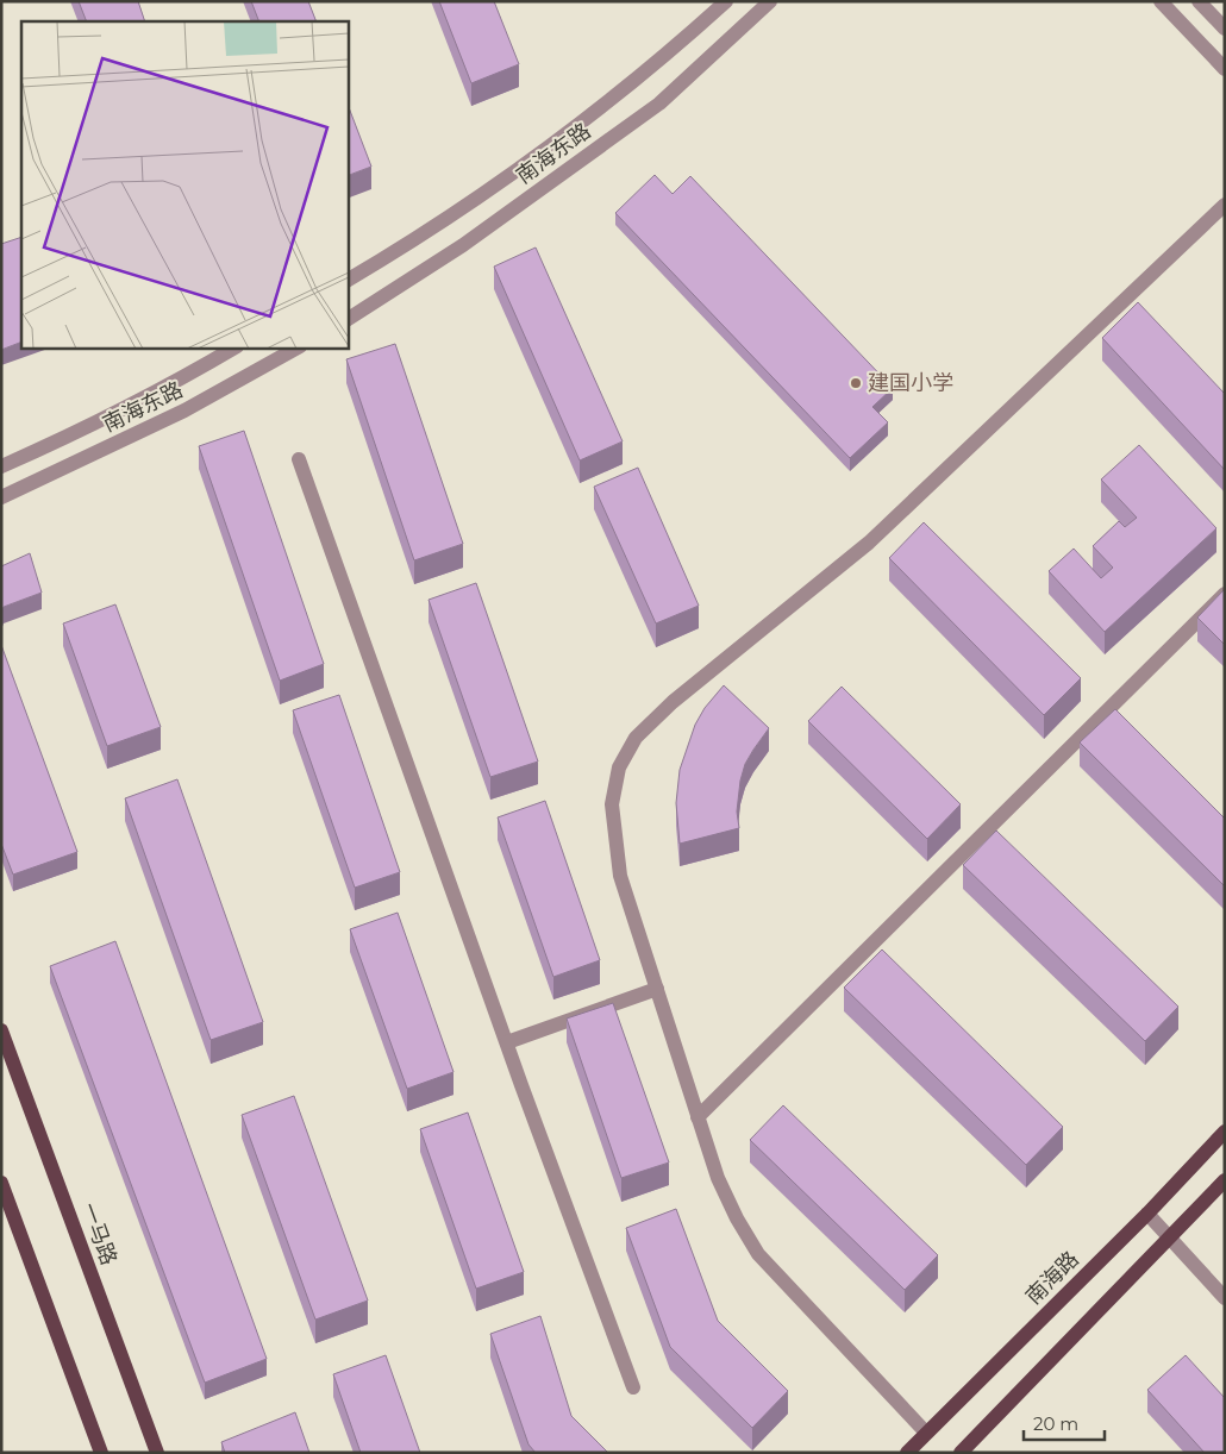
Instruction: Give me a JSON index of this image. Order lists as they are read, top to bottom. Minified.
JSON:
{"streets":{"main road":["一马路","南海路"],"street":["南海东路"]},"places":["建国小学"],"scale_bar":"20 m"}
